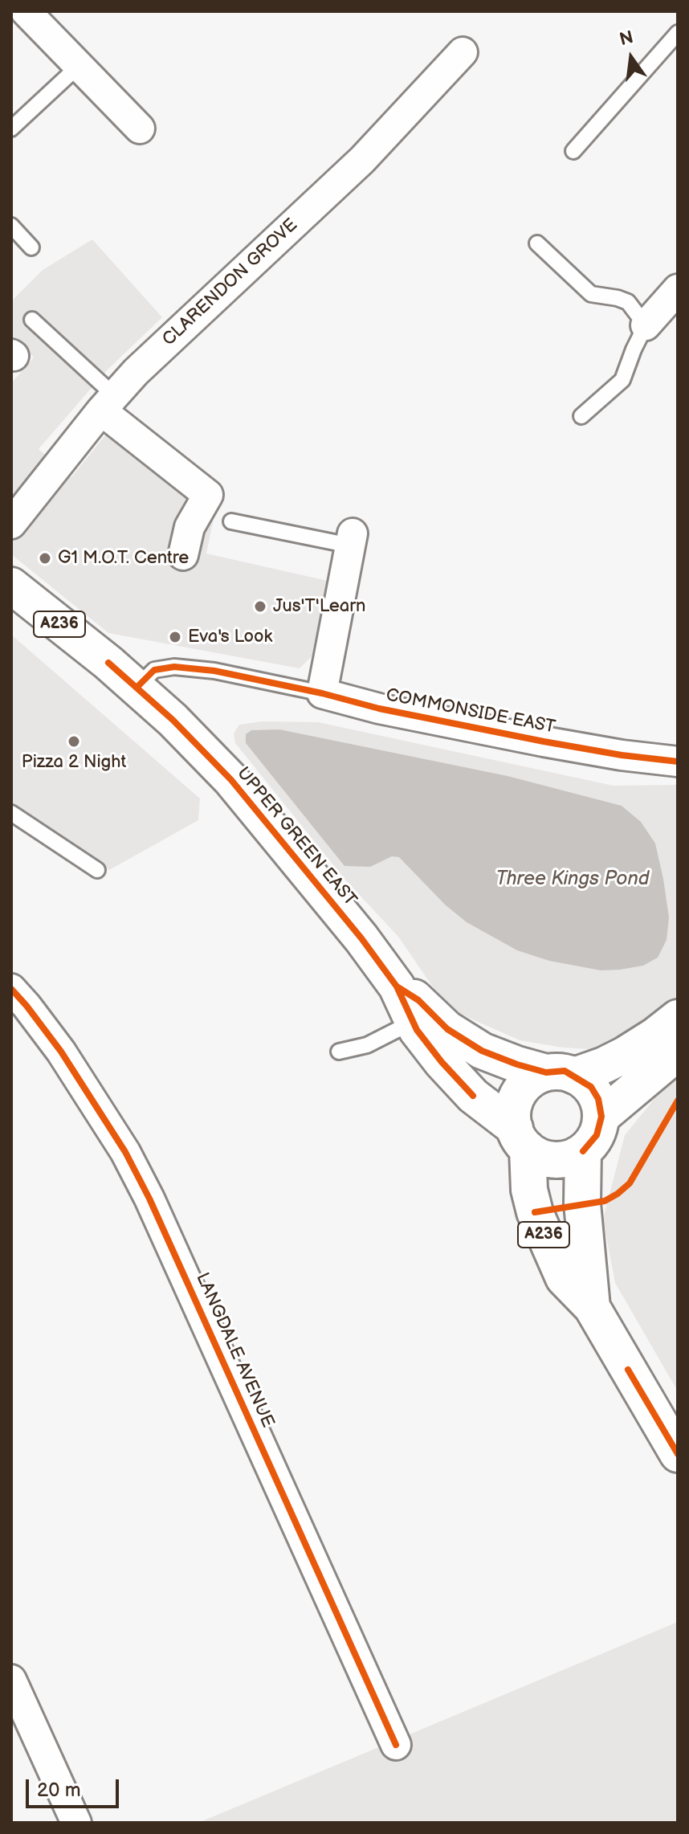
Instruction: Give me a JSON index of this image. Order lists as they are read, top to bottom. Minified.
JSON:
{"streets":{"main road":["A236","UPPER GREEN EAST"],"street":["CLARENDON GROVE","COMMONSIDE EAST","LANGDALE AVENUE"]},"crossings":[["A236","UPPER GREEN EAST"],["COMMONSIDE EAST","UPPER GREEN EAST"]],"water":["Three Kings Pond"],"places":["G1 M.O.T. Centre","Jus'T'Learn","Eva's Look","Pizza 2 Night"],"scale_bar":"20 m","north":"top"}
